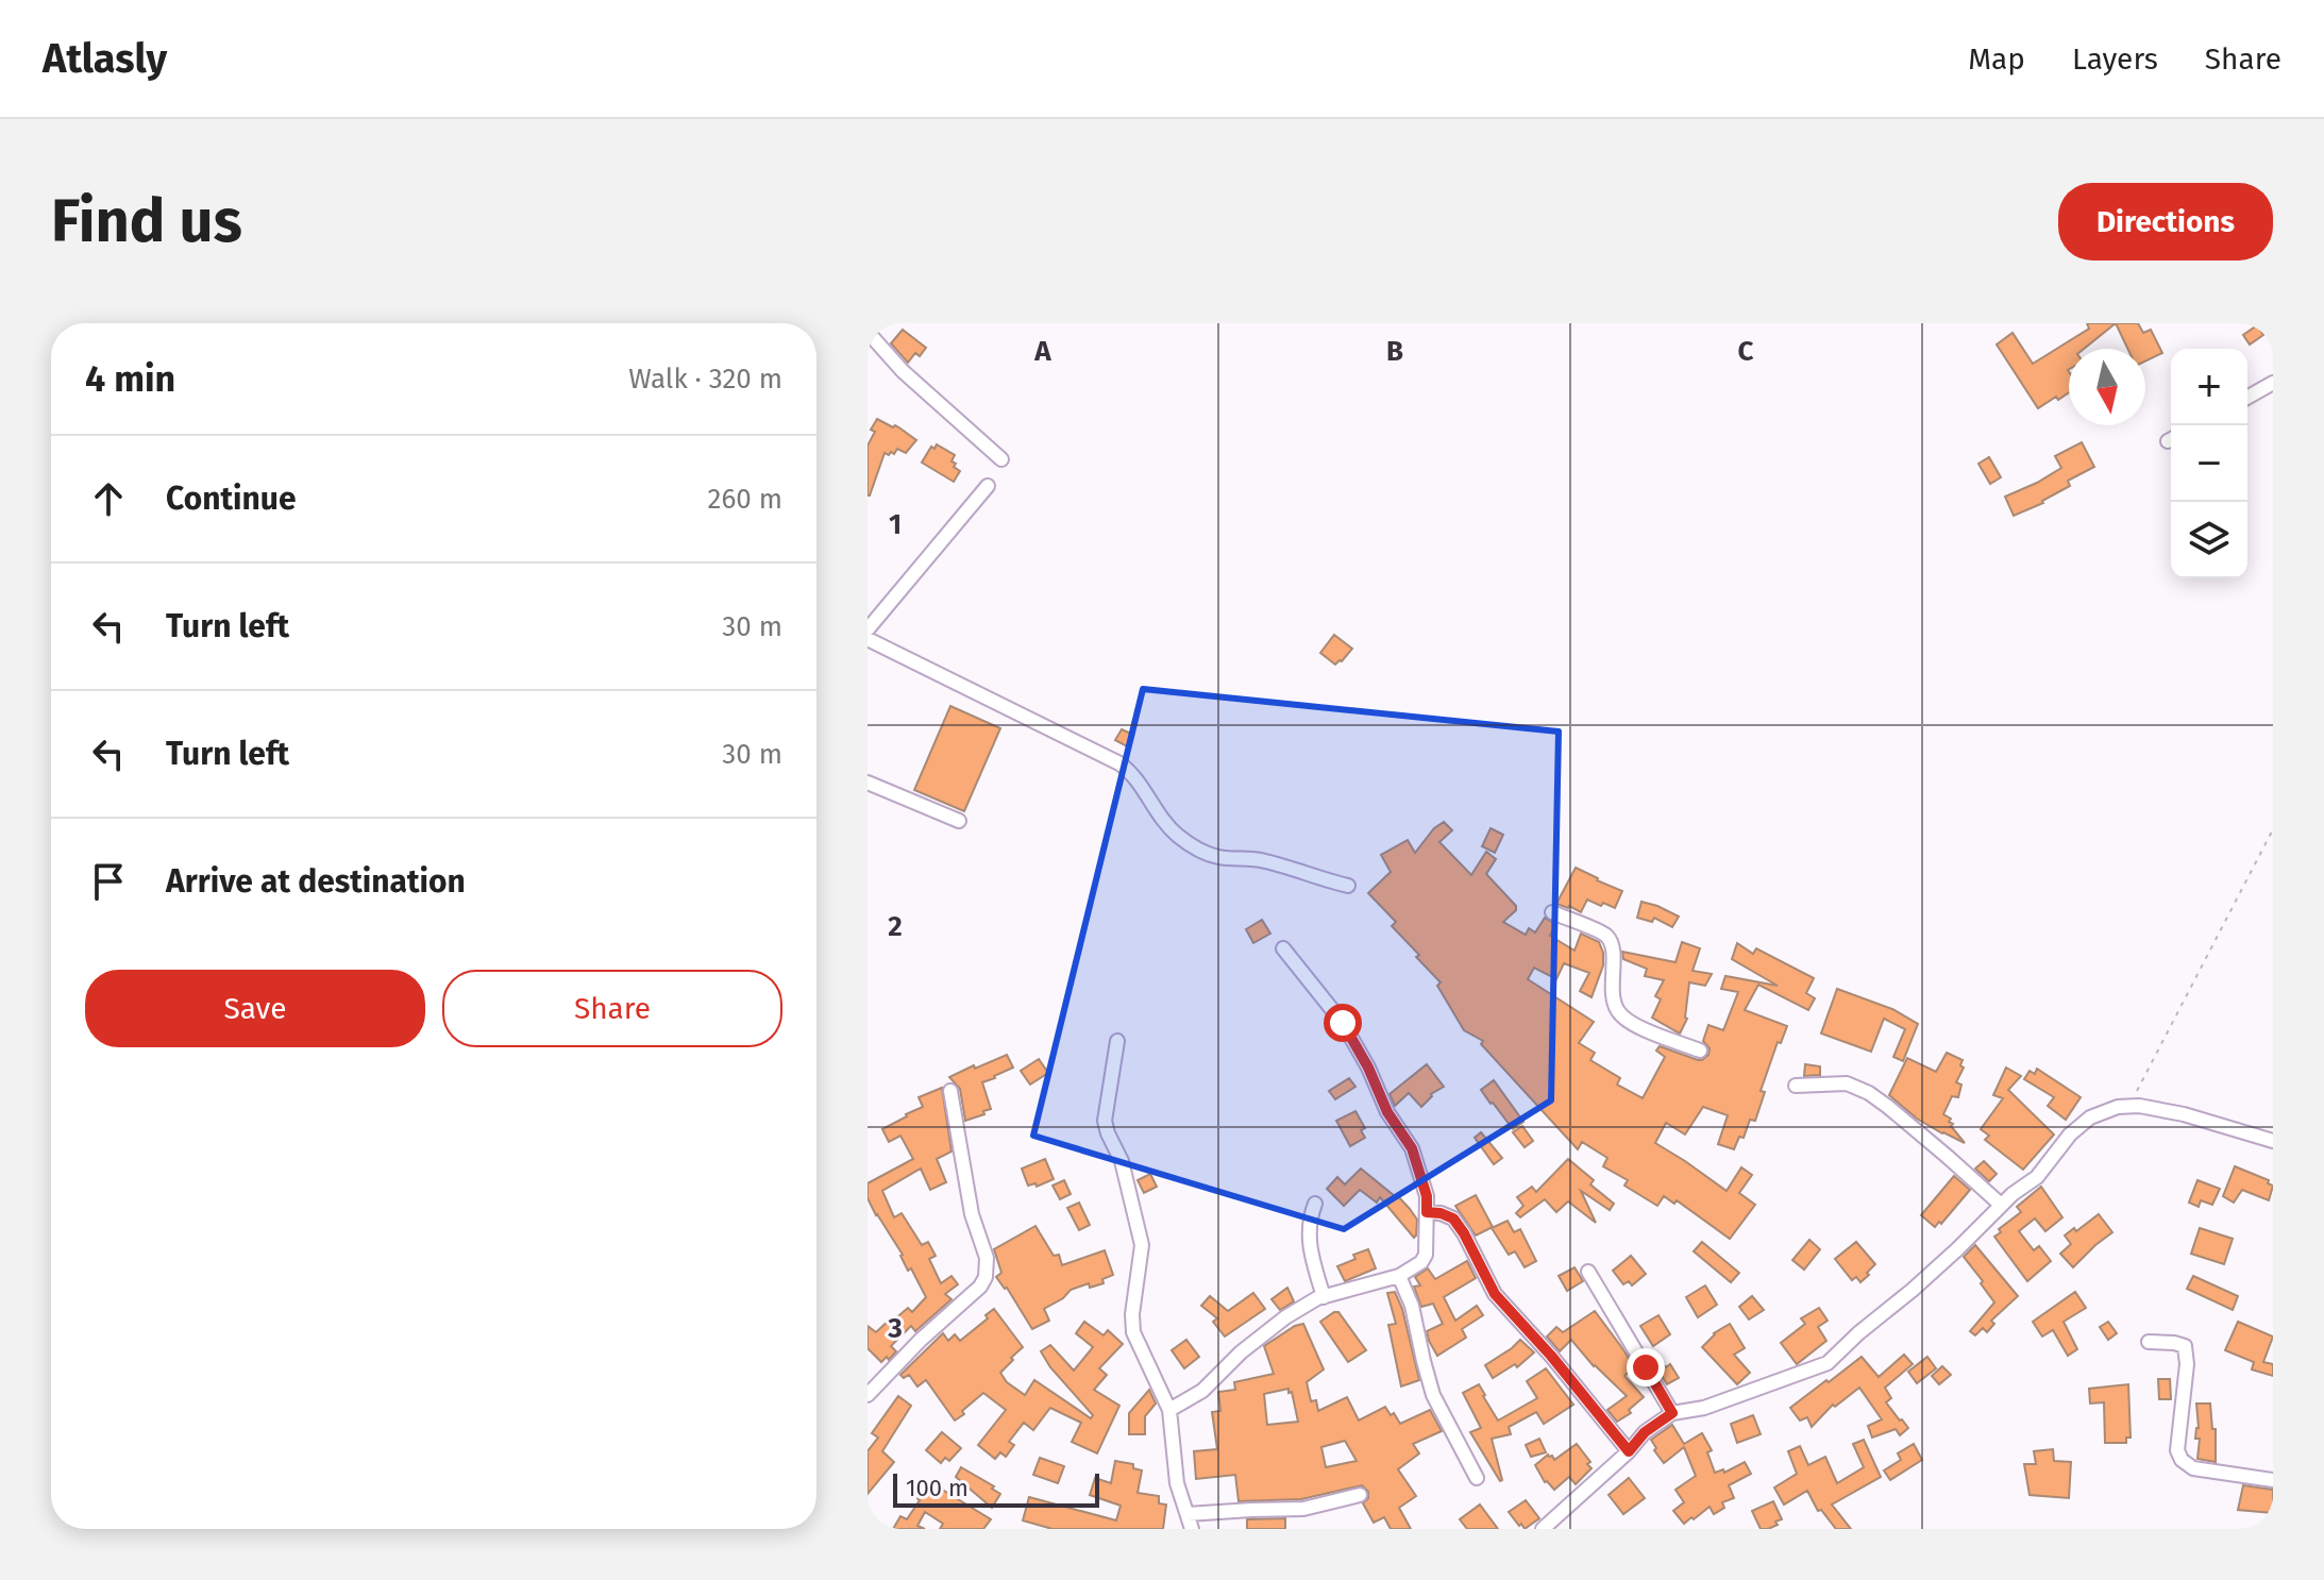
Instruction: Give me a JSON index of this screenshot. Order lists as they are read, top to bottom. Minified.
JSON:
{"scale_bar":"100 m","north":"bottom","page":{"header":"Atlasly","nav":["Map","Layers","Share"],"buttons":["Directions",["Save","Share"]],"title":"Find us","heading":["4 min","Walk · 320 m"],"map_buttons":["+","−"],"list":[["Continue","260 m"],["Turn left","30 m"],["Turn left","30 m"],"Arrive at destination"],"scale":"100 m"},"grid":{"columns":["A","B","C"],"rows":["1","2","3"]}}
